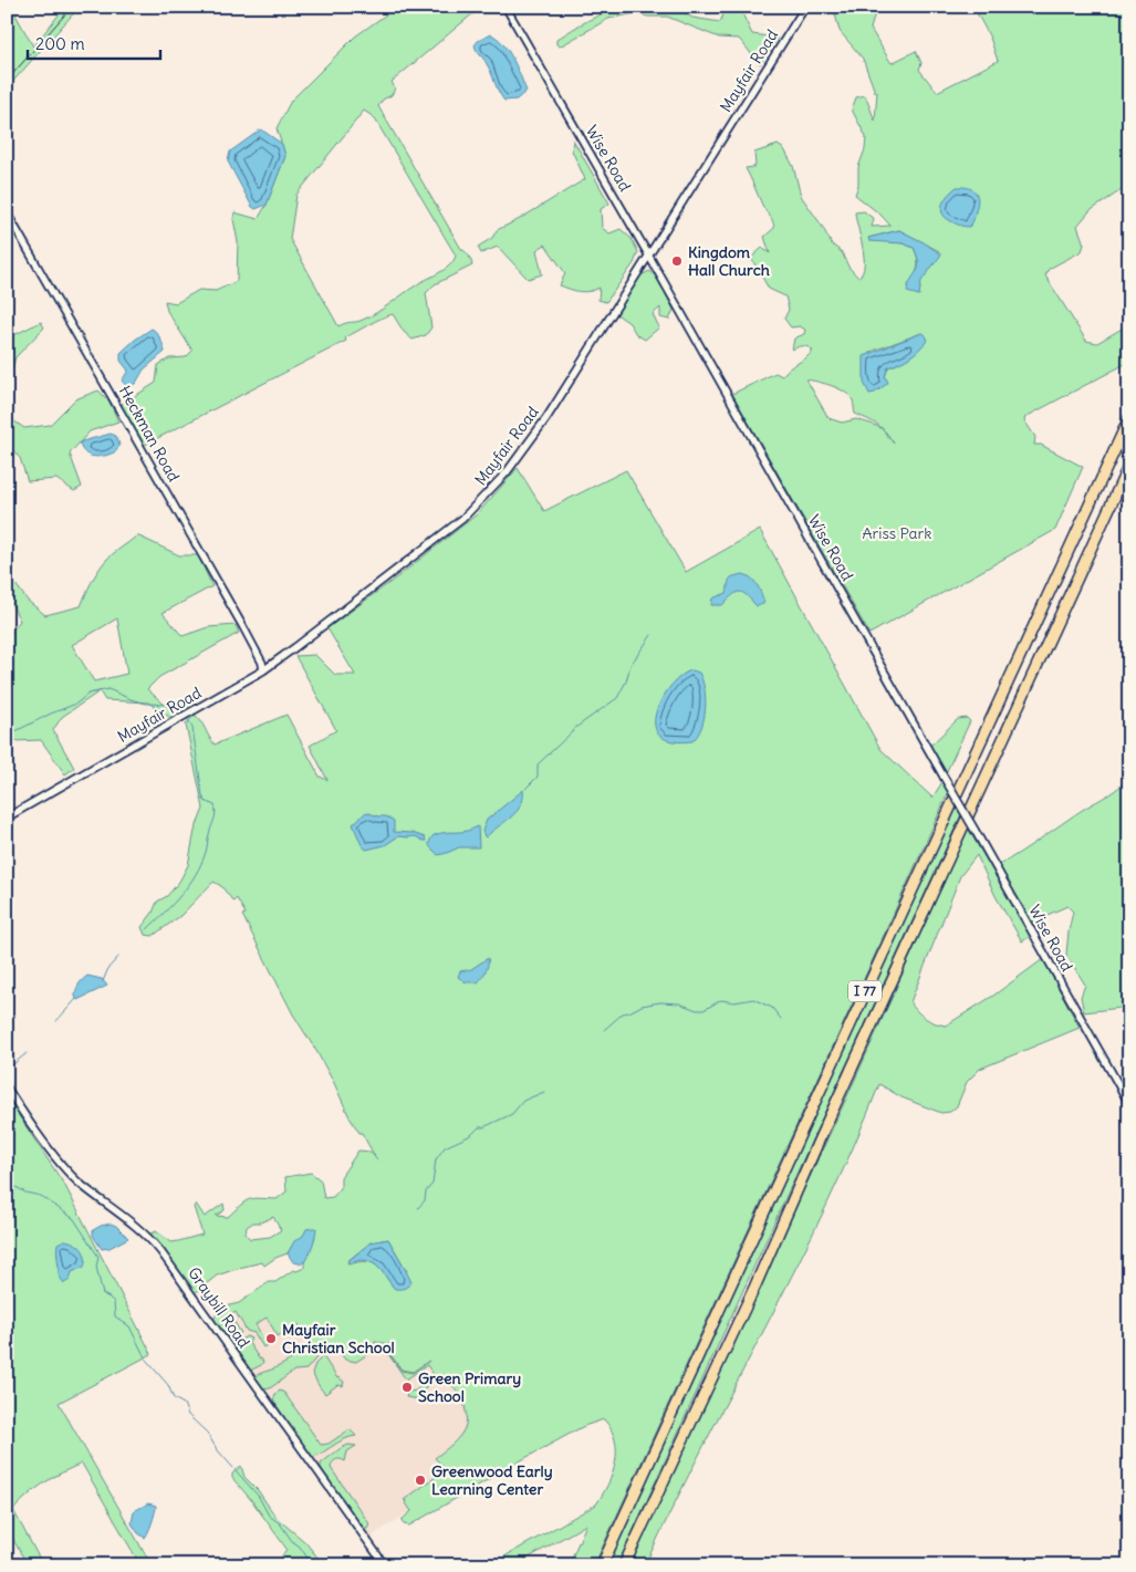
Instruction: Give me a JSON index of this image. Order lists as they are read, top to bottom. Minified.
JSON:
{"streets":{"highway":["I 77"],"street":["Mayfair Road","Wise Road","Heckman Road","Graybill Road"]},"crossings":[["Mayfair Road","Wise Road"],["Mayfair Road","Heckman Road"]],"parks":["Ariss Park"],"places":["Kingdom Hall Church","Mayfair Christian School","Green Primary School","Greenwood Early Learning Center"],"scale_bar":"200 m"}
